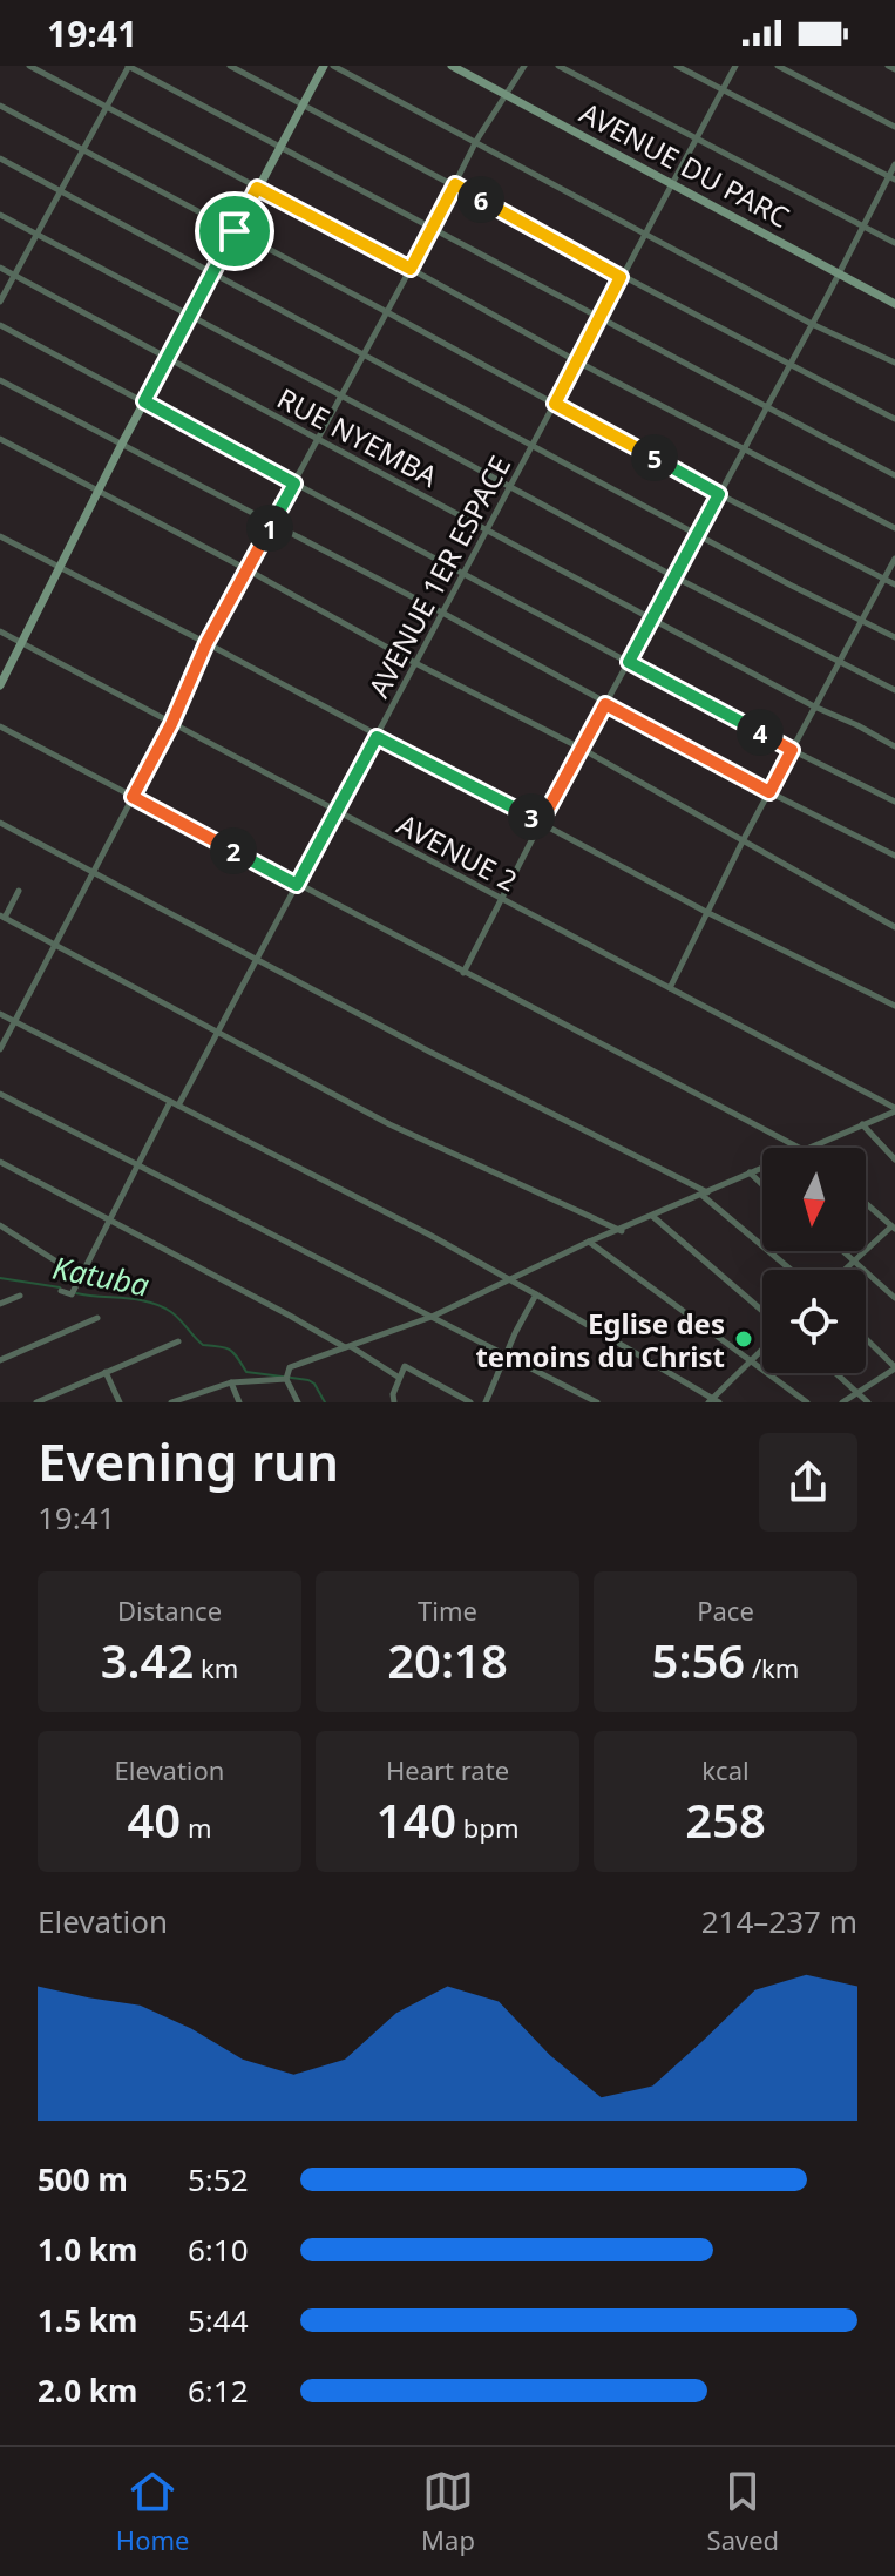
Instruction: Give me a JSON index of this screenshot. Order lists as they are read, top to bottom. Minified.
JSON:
{"streets":{"street":["AVENUE DU PARC","RUE NYEMBA","AVENUE 1ER ESPACE","AVENUE 2"]},"crossings":[["AVENUE DU PARC","AVENUE 1ER ESPACE"],["RUE NYEMBA","AVENUE 1ER ESPACE"],["AVENUE 1ER ESPACE","AVENUE 2"]],"water":["Katuba"],"places":["Eglise des temoins du Christ"],"north":"bottom","page":{"status":"19:41","pins":["6","5","1","4","3","2"],"heading":["Evening run","19:41"],"stats":[["Distance","3.42 km"],["Time","20:18"],["Pace","5:56 /km"],["Elevation","40 m"],["Heart rate","140 bpm"],["kcal","258"]],"chart":["Elevation","214–237 m"],"list":[{"name":"500 m","note":"5:52"},{"name":"1.0 km","note":"6:10"},{"name":"1.5 km","note":"5:44"},{"name":"2.0 km","note":"6:12"}],"tabs":["Home","Map","Saved"]}}
